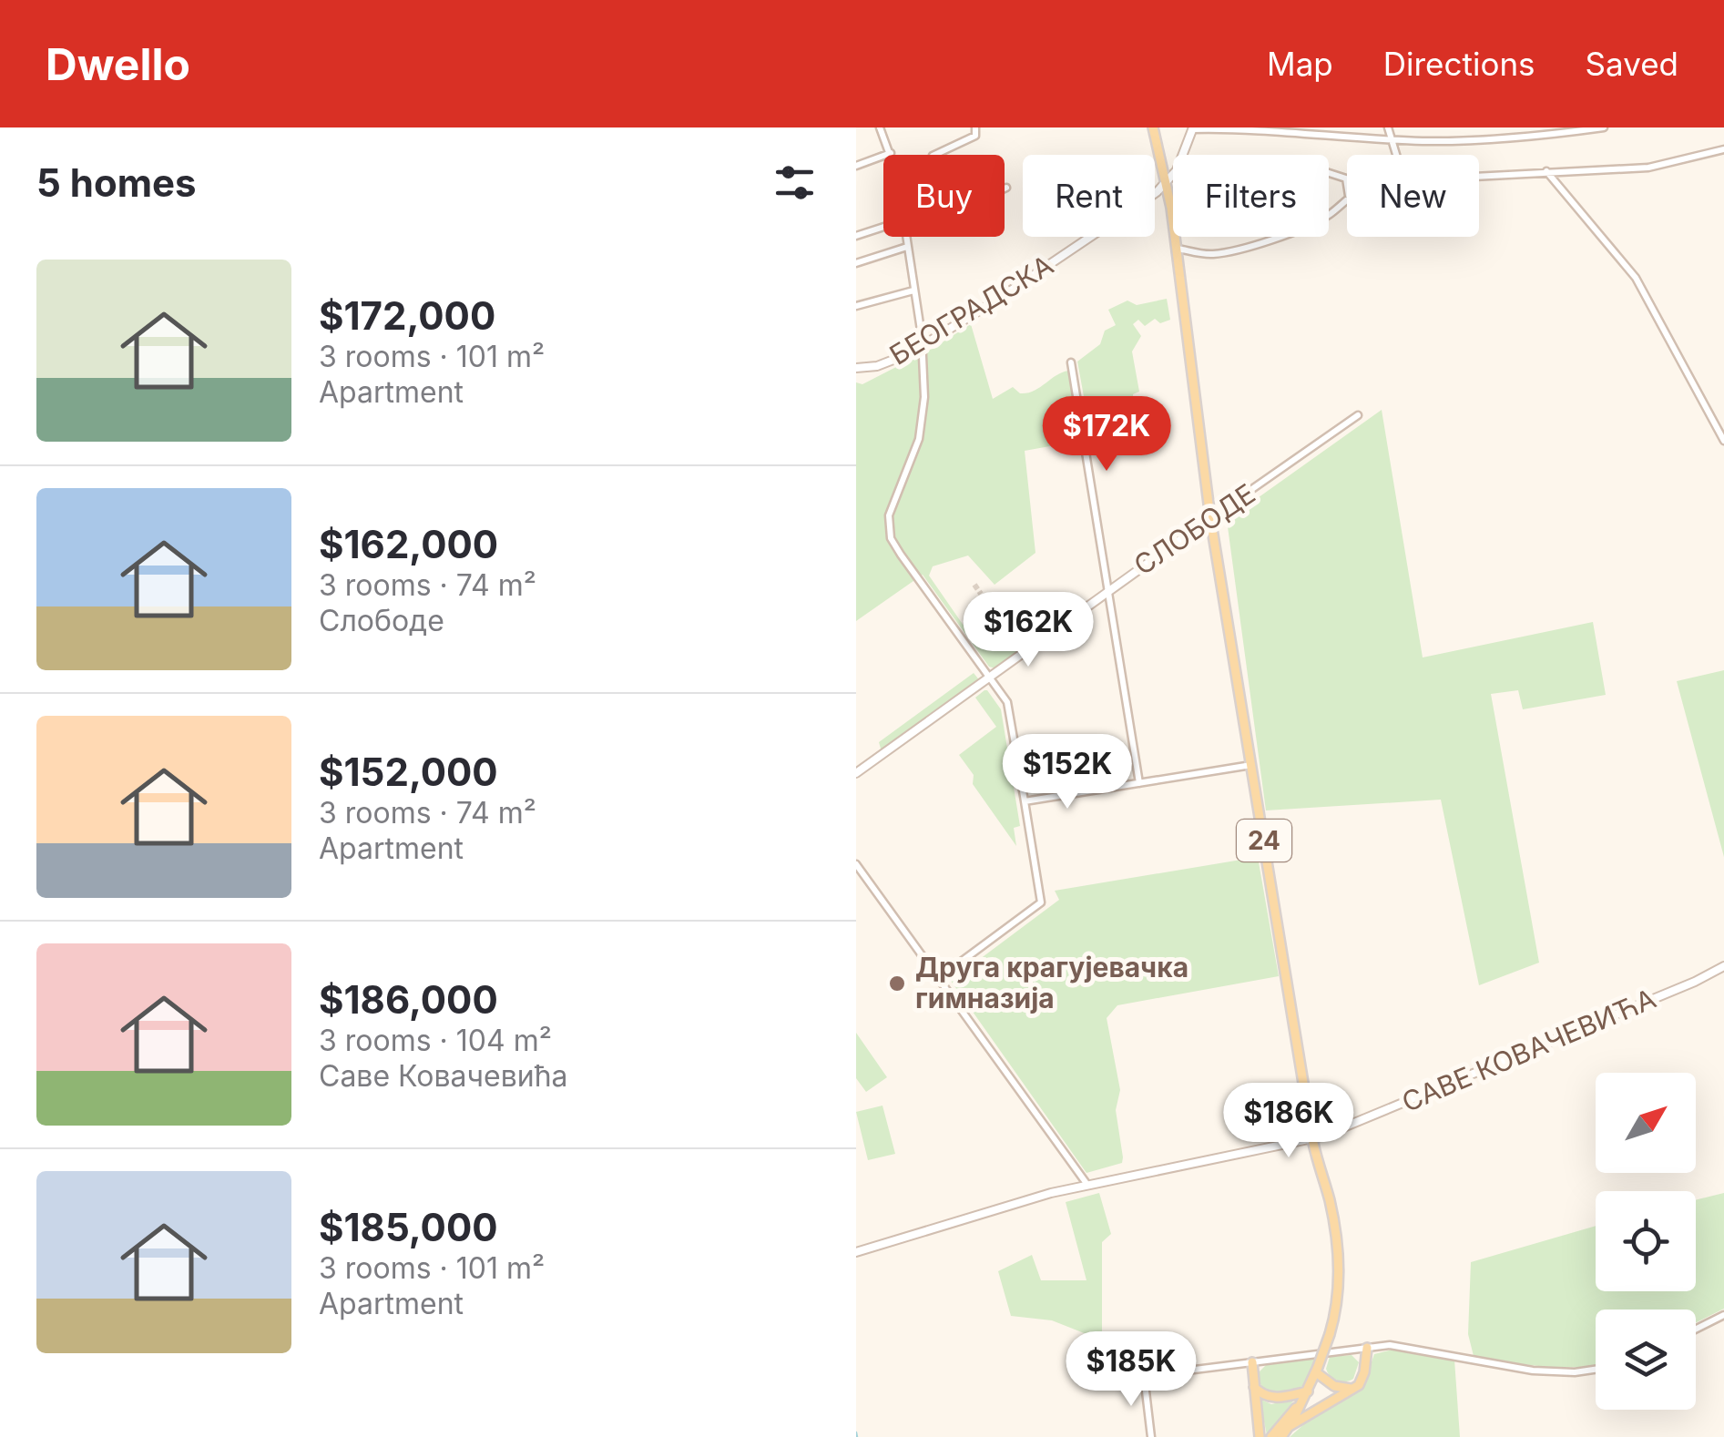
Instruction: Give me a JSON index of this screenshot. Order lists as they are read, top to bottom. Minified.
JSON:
{"streets":{"main road":["24"],"street":["БЕОГРАДСКА","СЛОБОДЕ","САВЕ КОВАЧЕВИЋА"]},"crossings":[["БЕОГРАДСКА","24"],["СЛОБОДЕ","24"],["24","САВЕ КОВАЧЕВИЋА"]],"places":["Друга крагујевачка гимназија"],"north":"top right","page":{"header":"Dwello","nav":["Map","Directions","Saved"],"heading":"5 homes","chip":["Buy","Rent","Filters","New"],"list":[{"name":"$172,000","note":"3 rooms · 101 m² · Apartment"},{"name":"$162,000","note":"3 rooms · 74 m² · Слободе"},{"name":"$152,000","note":"3 rooms · 74 m² · Apartment"},{"name":"$186,000","note":"3 rooms · 104 m² · Саве Ковачевића"},{"name":"$185,000","note":"3 rooms · 101 m² · Apartment"}],"price":["$172K","$162K","$152K","$186K","$185K"]}}
